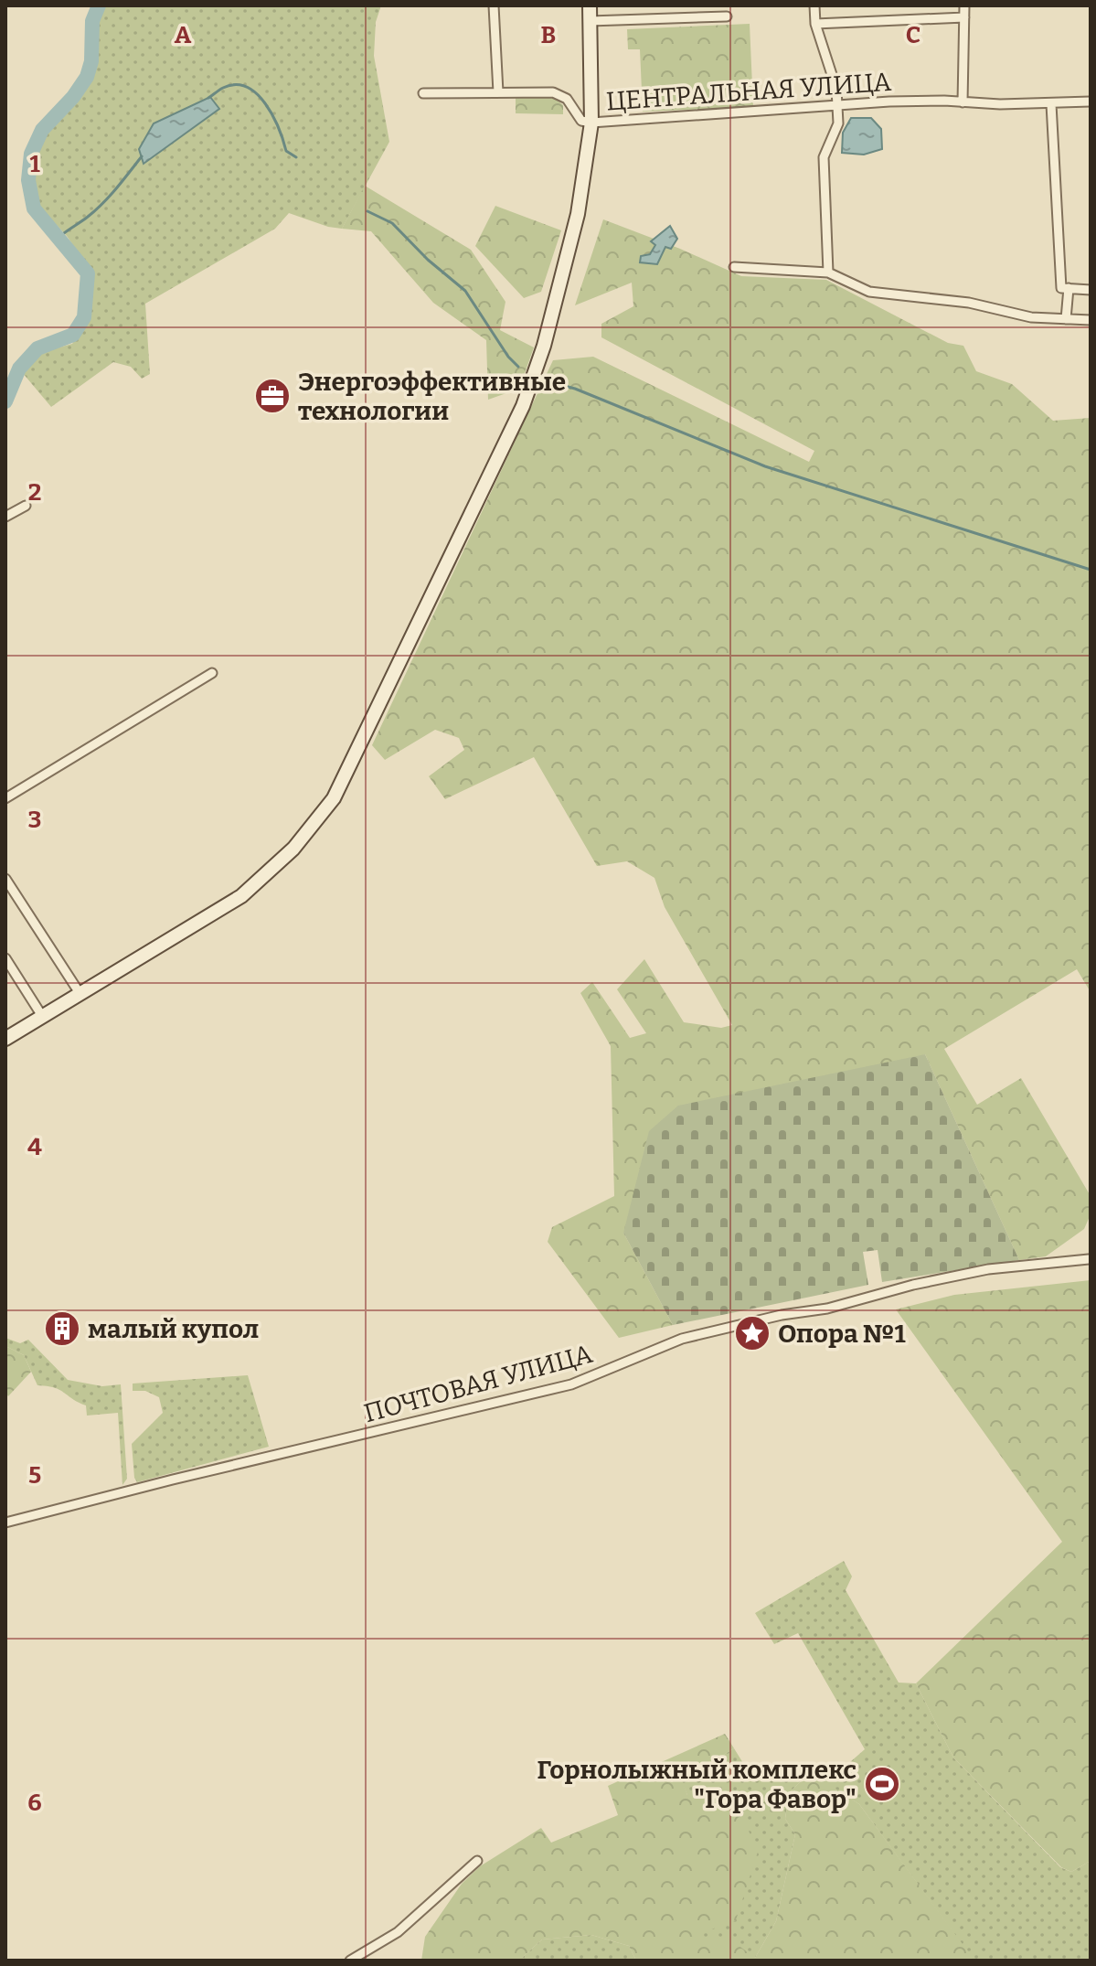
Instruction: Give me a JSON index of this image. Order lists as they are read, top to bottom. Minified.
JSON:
{"streets":{"street":["ЦЕНТРАЛЬНАЯ УЛИЦА","ПОЧТОВАЯ УЛИЦА"]},"places":{"office":["Энергоэффективные технологии"],"building":["малый купол"],"place":["Опора №1"],"sports":["Горнолыжный комплекс \"Гора Фавор\""]},"grid":{"columns":["A","B","C"],"rows":["1","2","3","4","5","6"]}}
